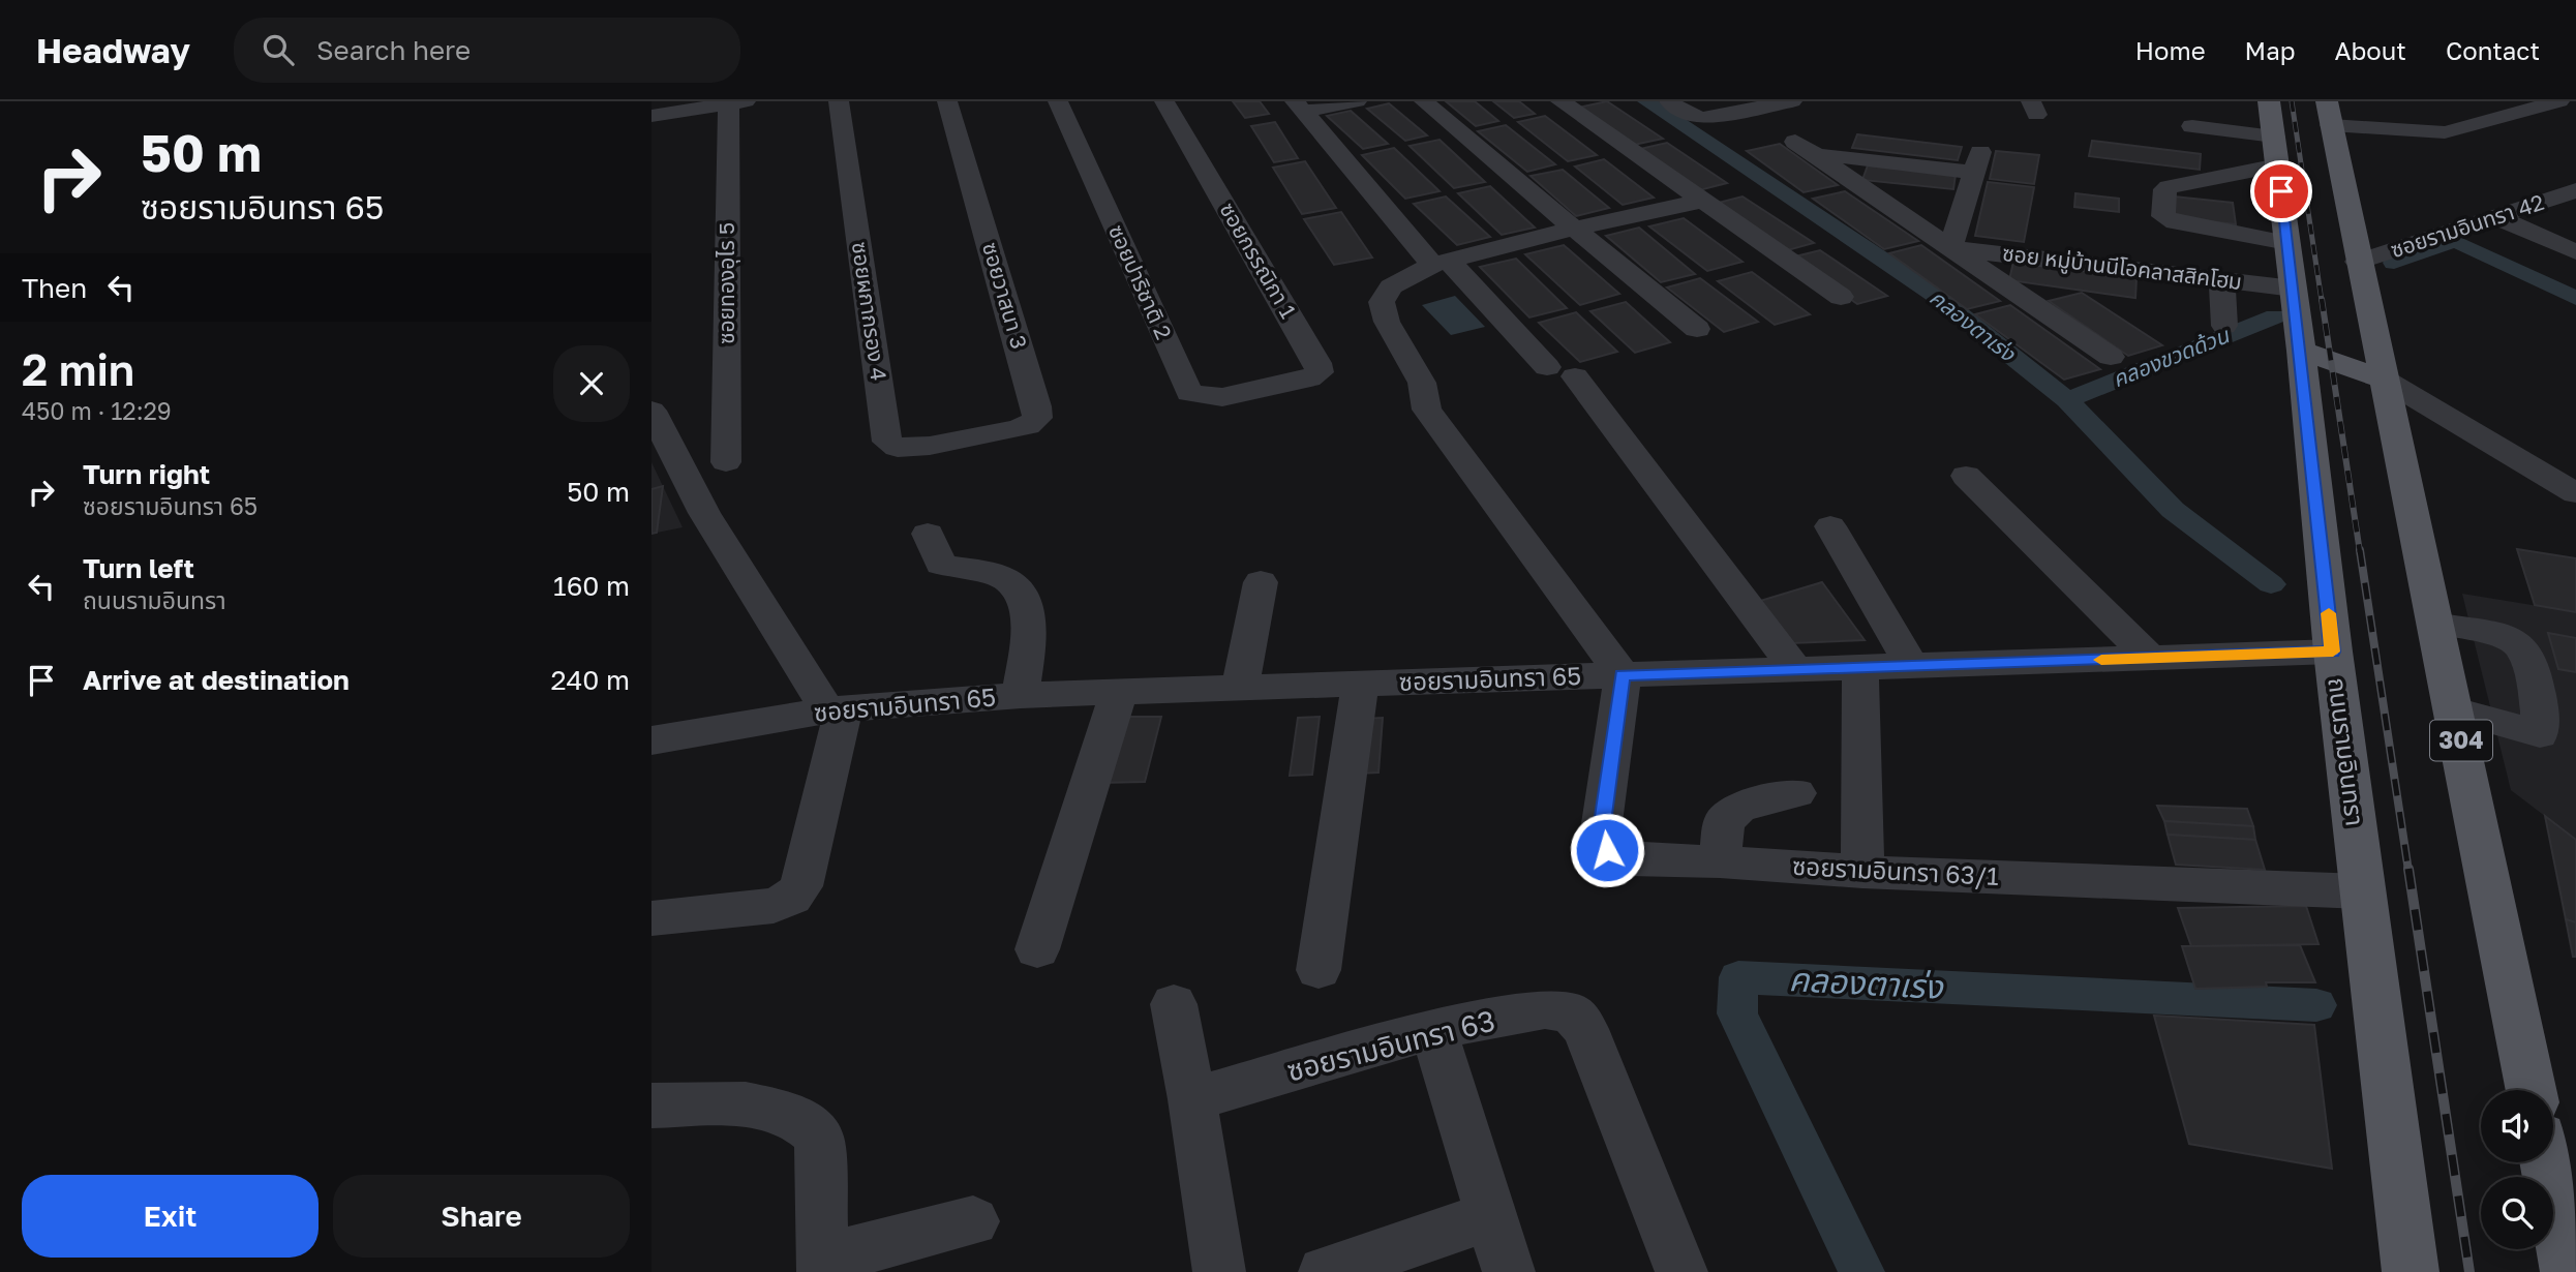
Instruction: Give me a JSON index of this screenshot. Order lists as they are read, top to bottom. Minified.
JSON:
{"streets":{"main road":["304","ถนนรามอินทรา"],"street":["ซอยรามอินทรา 42","ซอยกรรณิกา 1","ซอย หมู่บ้านนีโอคลาสสิคโฮม","ซอยปาริชาติ 2","ซอยทองอุไร 5","ซอยวาสนา 3","ซอยผกากรอง 4","ซอยรามอินทรา 65","ซอยรามอินทรา 63/1","ซอยรามอินทรา 63"]},"crossings":[["ซอยรามอินทรา 42","304"],["ซอยกรรณิกา 1","ซอยปาริชาติ 2"],["ซอย หมู่บ้านนีโอคลาสสิคโฮม","ถนนรามอินทรา"],["ซอยวาสนา 3","ซอยผกากรอง 4"],["ซอยรามอินทรา 65","ถนนรามอินทรา"],["ซอยรามอินทรา 65","ซอยรามอินทรา 63/1"],["ถนนรามอินทรา","ซอยรามอินทรา 63/1"]],"water":["คลองตาเร่ง","คลองขวดด้วน"],"page":{"header":"Headway","search":"Search here","nav":["Home","Map","About","Contact"],"turn":["50 m","ซอยรามอินทรา 65"],"then":"Then","heading":["2 min","450 m · 12:29"],"list":[{"name":"Turn right","note":"ซอยรามอินทรา 65","value":"50 m"},{"name":"Turn left","note":"ถนนรามอินทรา","value":"160 m"},{"name":"Arrive at destination","value":"240 m"}],"buttons":["Exit","Share"]}}
